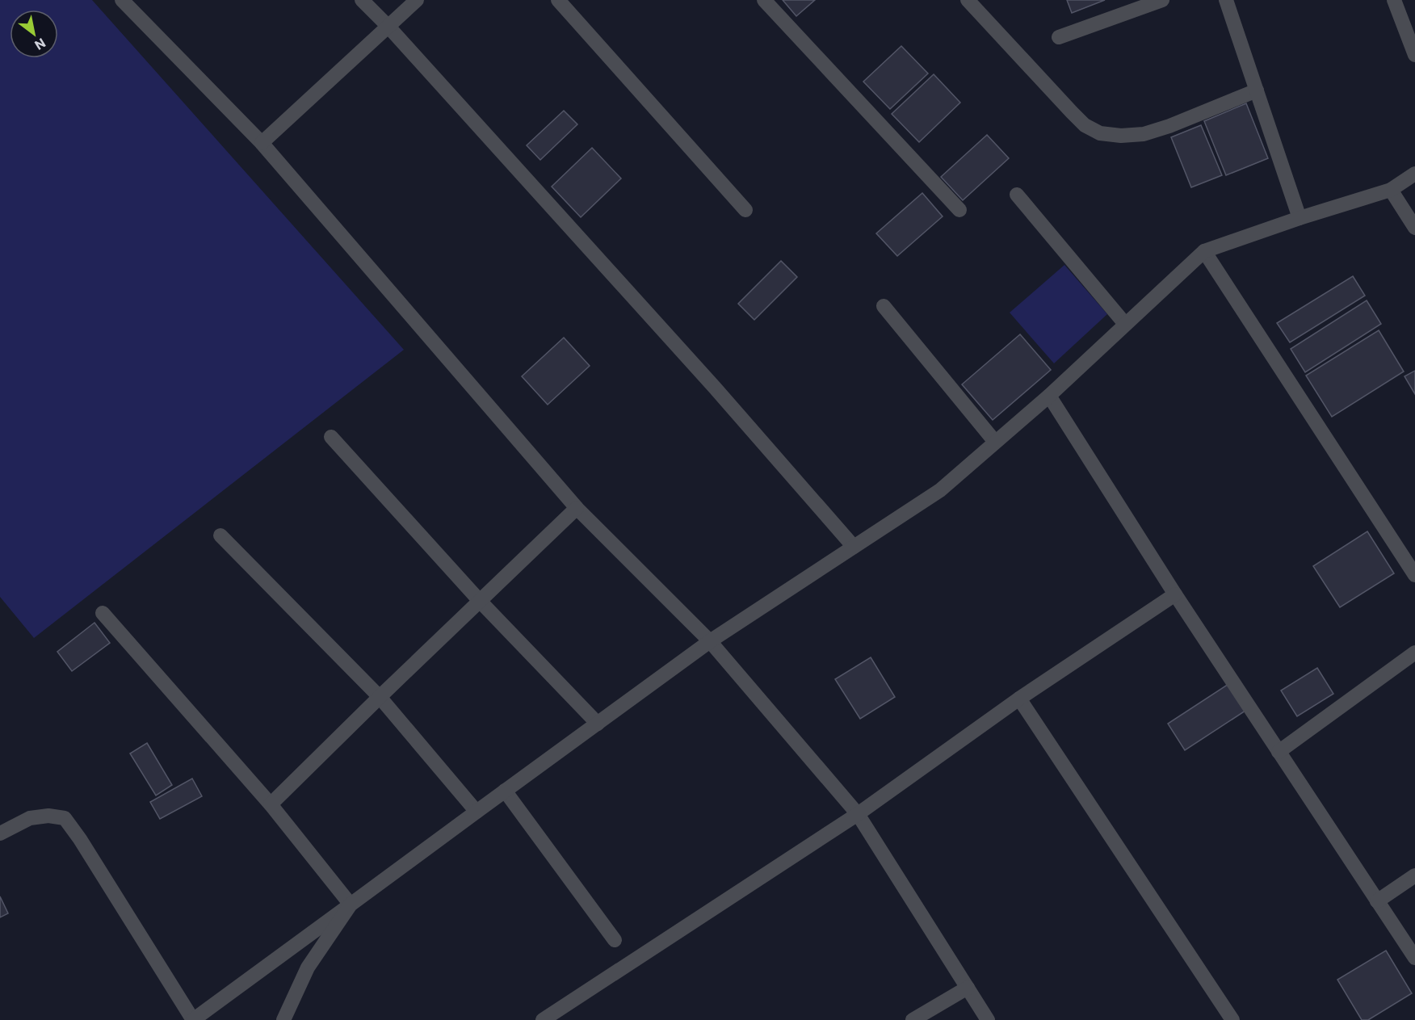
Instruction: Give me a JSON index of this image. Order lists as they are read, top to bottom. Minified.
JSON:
{"north":"bottom right"}
